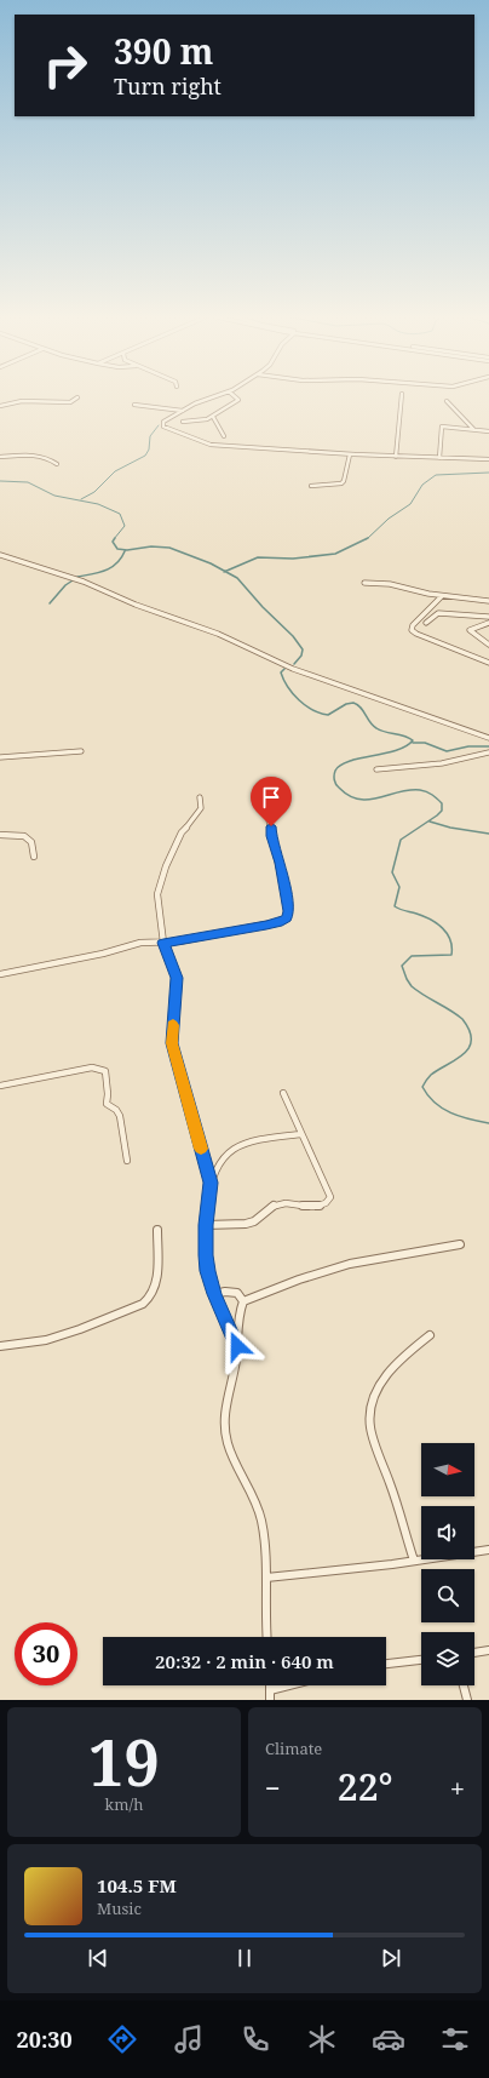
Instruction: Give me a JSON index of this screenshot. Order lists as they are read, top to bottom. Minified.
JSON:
{"north":"right","page":{"turn":["390 m","Turn right"],"limit":"30","trip":"20:32 · 2 min · 640 m","tile":[["19","km/h"],"Climate"],"heat":["−","22°","+"],"song":["104.5 FM","Music"],"tabs":"20:30"}}
